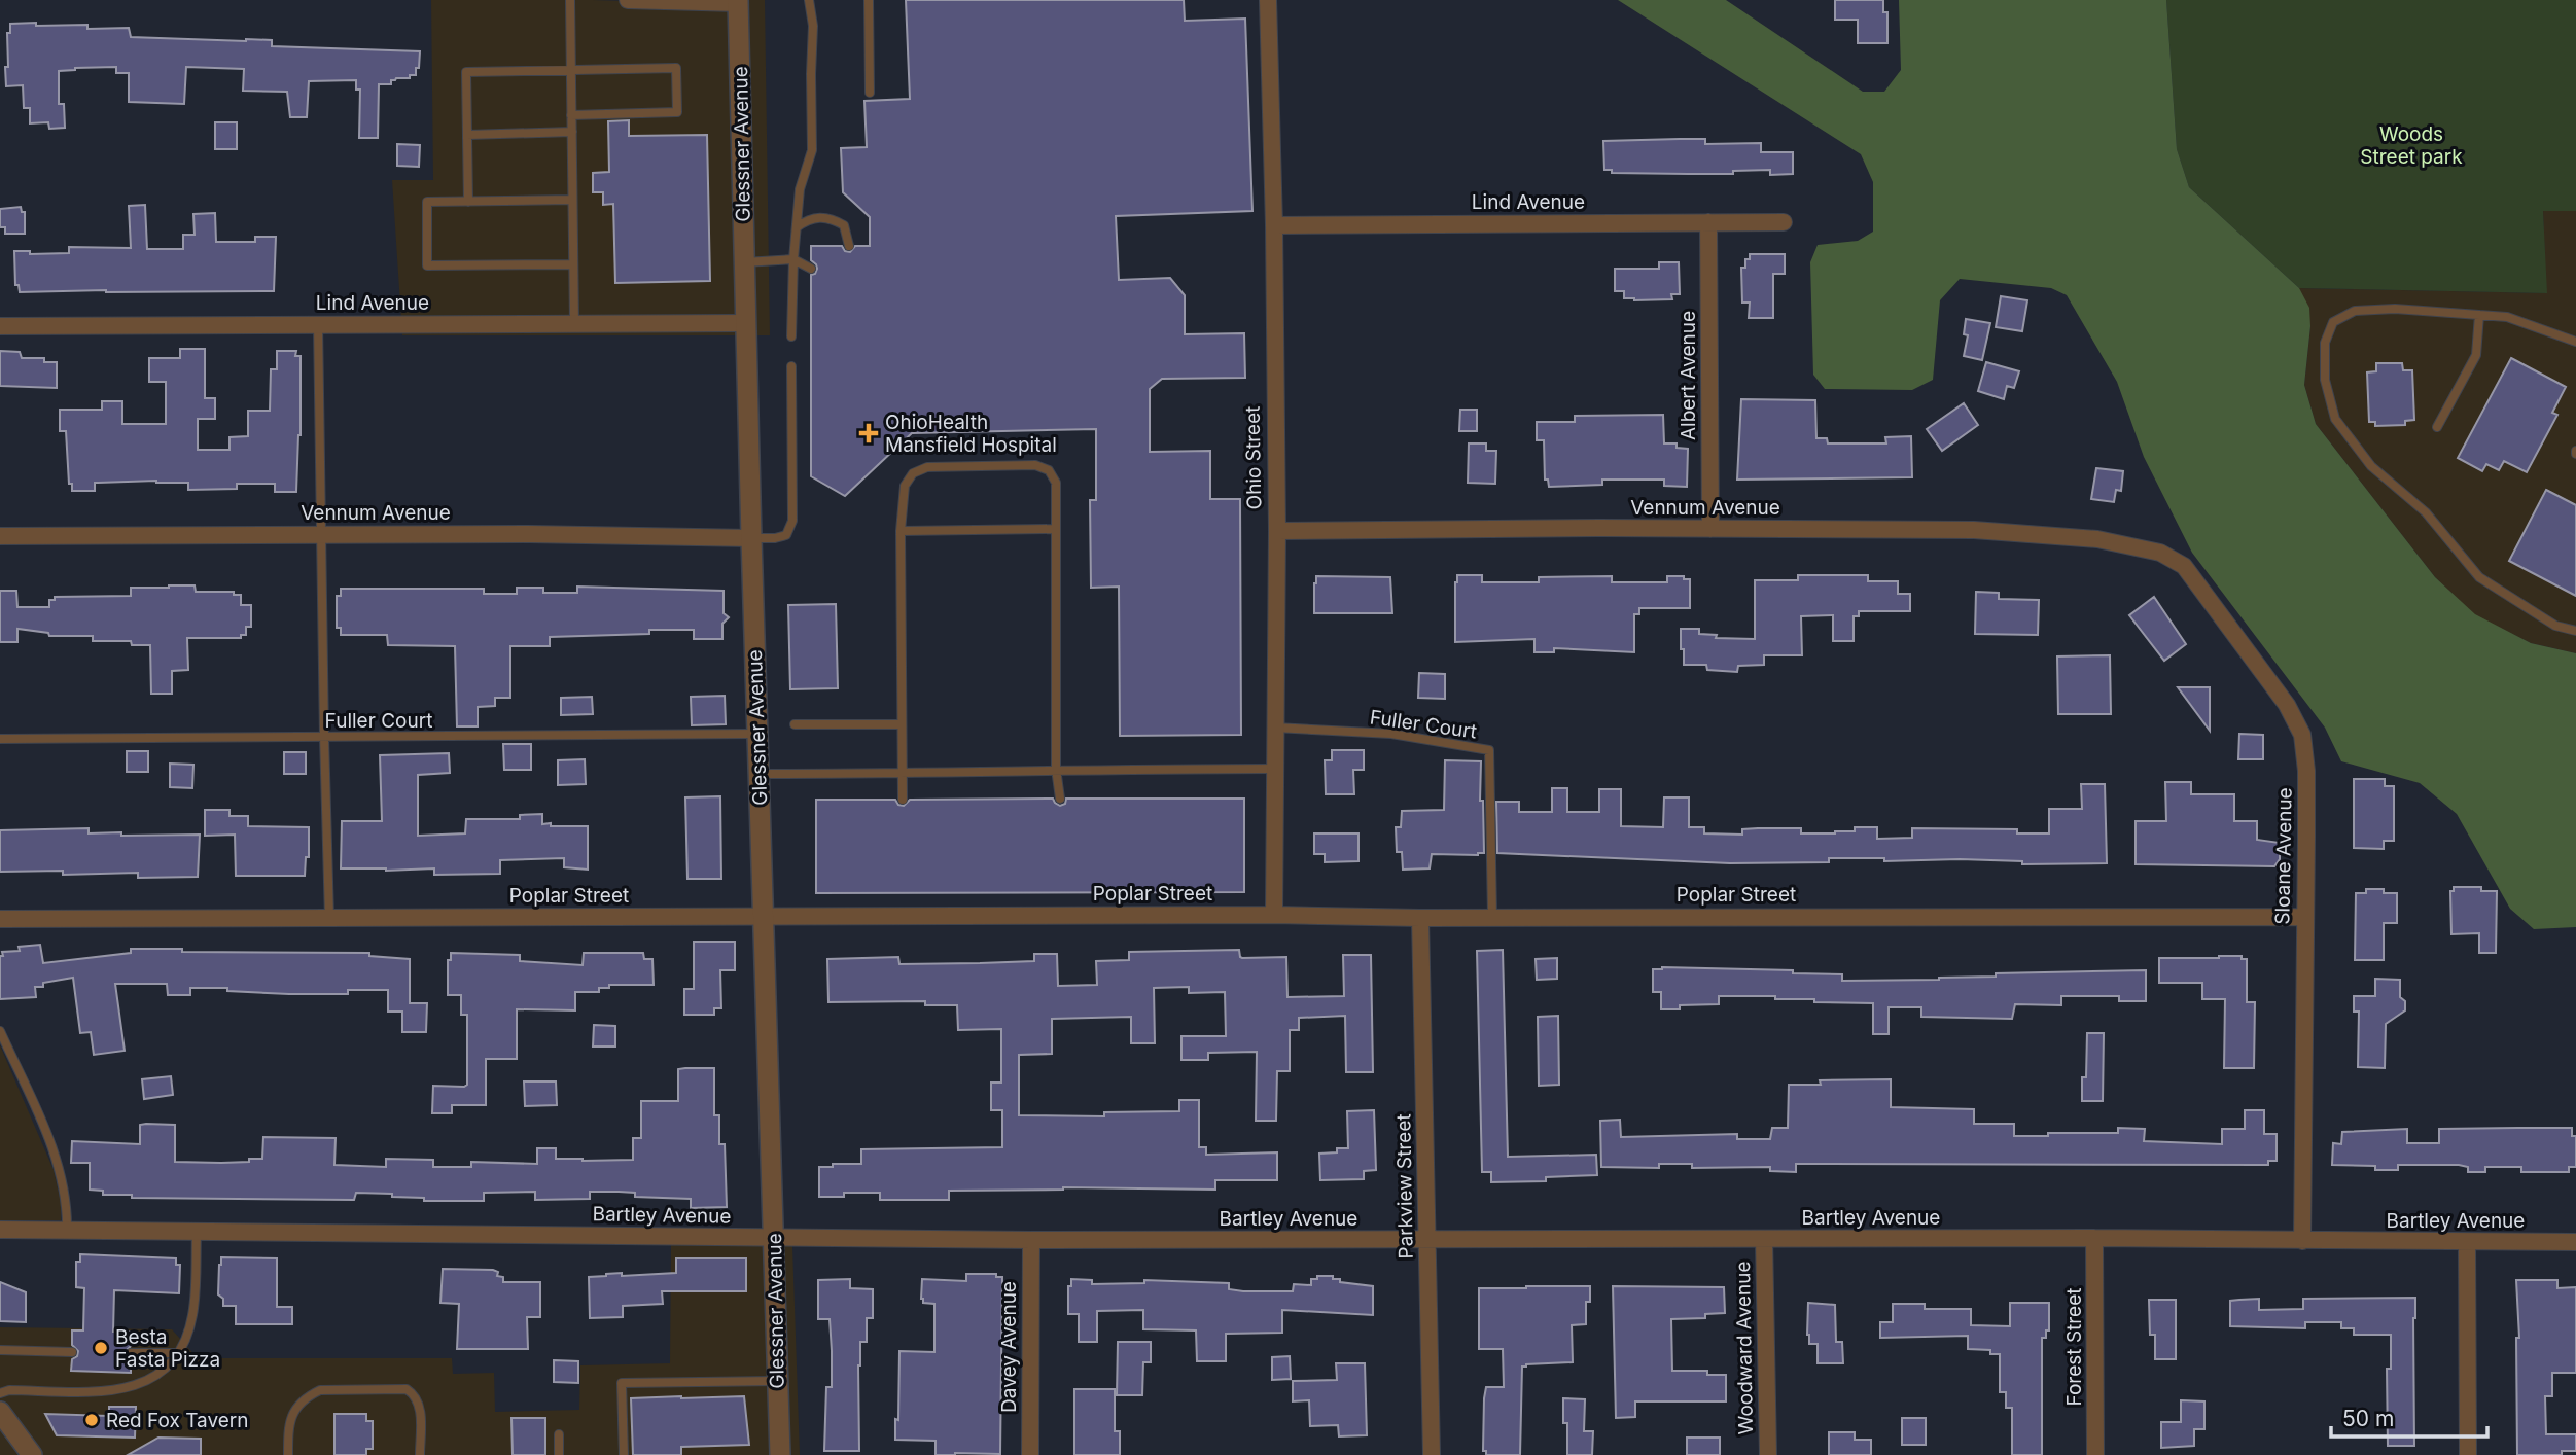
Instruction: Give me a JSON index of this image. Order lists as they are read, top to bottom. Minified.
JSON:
{"streets":{"street":["Glessner Avenue","Lind Avenue","Albert Avenue","Ohio Street","Vennum Avenue","Sloane Avenue","Poplar Street","Parkview Street","Bartley Avenue","Davey Avenue","Forest Street","Woodward Avenue"],"lane":["Fuller Court"]},"crossings":[["Glessner Avenue","Lind Avenue"],["Glessner Avenue","Vennum Avenue"],["Glessner Avenue","Fuller Court"],["Glessner Avenue","Poplar Street"],["Glessner Avenue","Bartley Avenue"],["Lind Avenue","Albert Avenue"],["Lind Avenue","Ohio Street"],["Albert Avenue","Vennum Avenue"],["Ohio Street","Vennum Avenue"],["Ohio Street","Fuller Court"],["Ohio Street","Poplar Street"],["Vennum Avenue","Sloane Avenue"],["Fuller Court","Poplar Street"],["Sloane Avenue","Poplar Street"],["Sloane Avenue","Bartley Avenue"],["Poplar Street","Parkview Street"],["Parkview Street","Bartley Avenue"],["Bartley Avenue","Davey Avenue"],["Bartley Avenue","Forest Street"],["Bartley Avenue","Woodward Avenue"]],"parks":["Woods Street park"],"places":{"health":["OhioHealth Mansfield Hospital"],"other":["Besta Fasta Pizza","Red Fox Tavern"]},"scale_bar":"50 m"}
